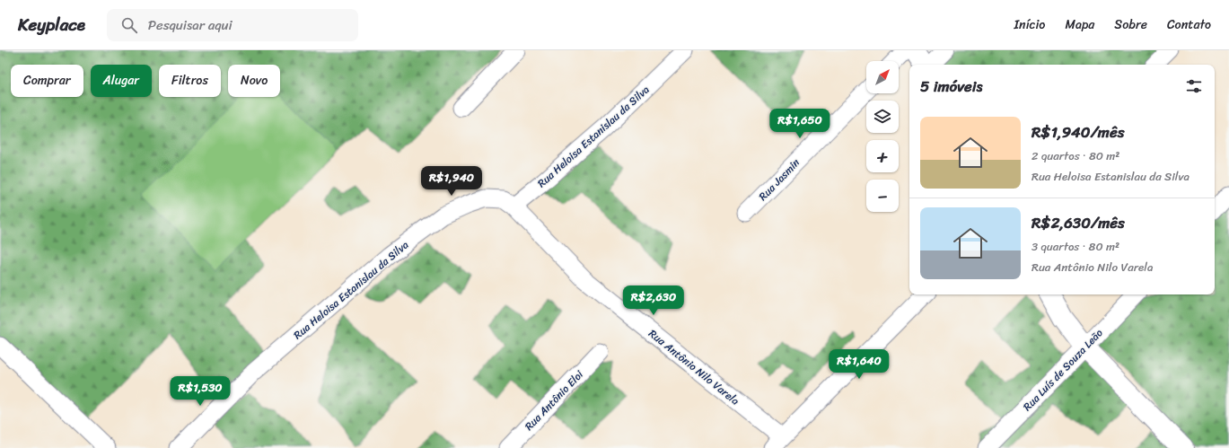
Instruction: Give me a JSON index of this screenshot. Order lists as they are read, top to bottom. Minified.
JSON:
{"streets":{"street":["Rua Heloisa Estanislau da Silva","Rua Jasmin","Rua Antônio Nilo Varela","Rua Luís de Souza Leão","Rua Antônio Eloi"]},"crossings":[["Rua Heloisa Estanislau da Silva","Rua Antônio Nilo Varela"]],"north":"top right","page":{"header":"Keyplace","search":"Pesquisar aqui","nav":["Início","Mapa","Sobre","Contato"],"map_buttons":["+","−"],"chip":["Comprar","Alugar","Filtros","Novo"],"heading":"5 imóveis","list":[{"name":"R$1,940/mês","note":"2 quartos · 80 m² · Rua Heloisa Estanislau da Silva"},{"name":"R$2,630/mês","note":"3 quartos · 80 m² · Rua Antônio Nilo Varela"}],"price":["R$1,650","R$1,940","R$2,630","R$1,640","R$1,530"]}}
